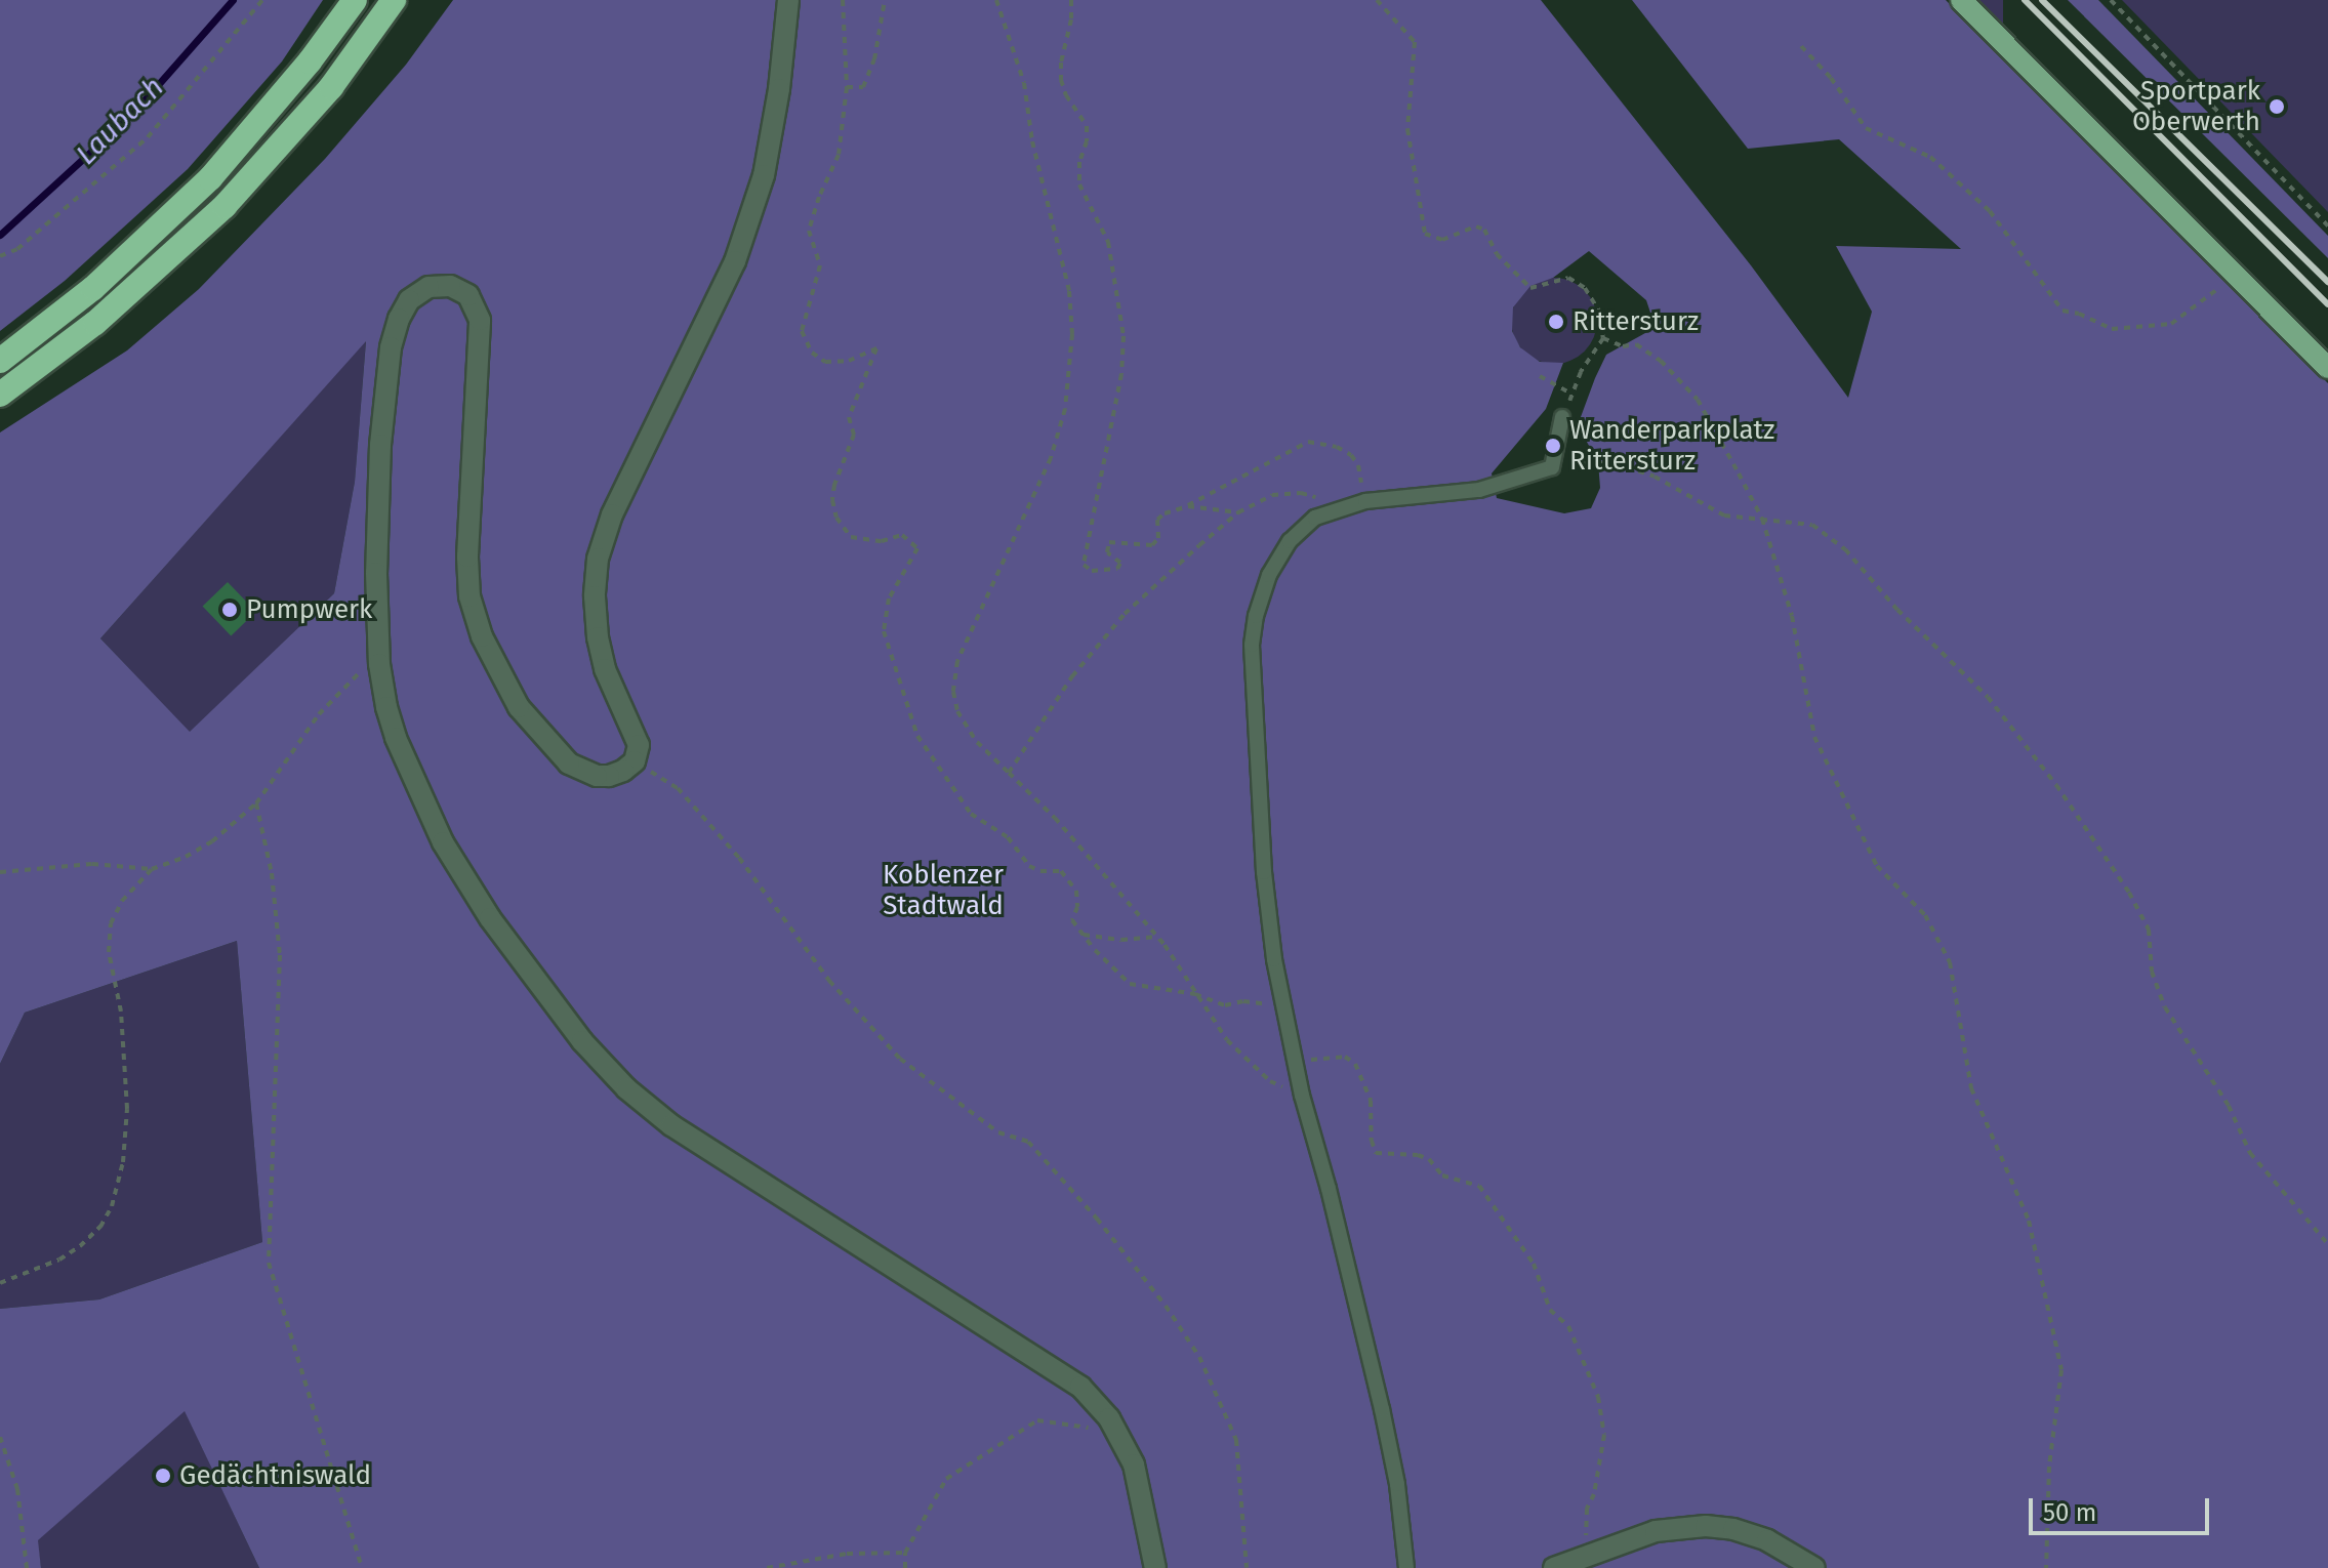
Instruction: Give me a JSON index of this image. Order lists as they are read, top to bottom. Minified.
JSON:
{"water":["Laubach"],"parks":["Koblenzer Stadtwald"],"places":["Sportpark Oberwerth","Rittersturz","Wanderparkplatz Rittersturz","Pumpwerk","Gedächtniswald"],"scale_bar":"50 m"}
